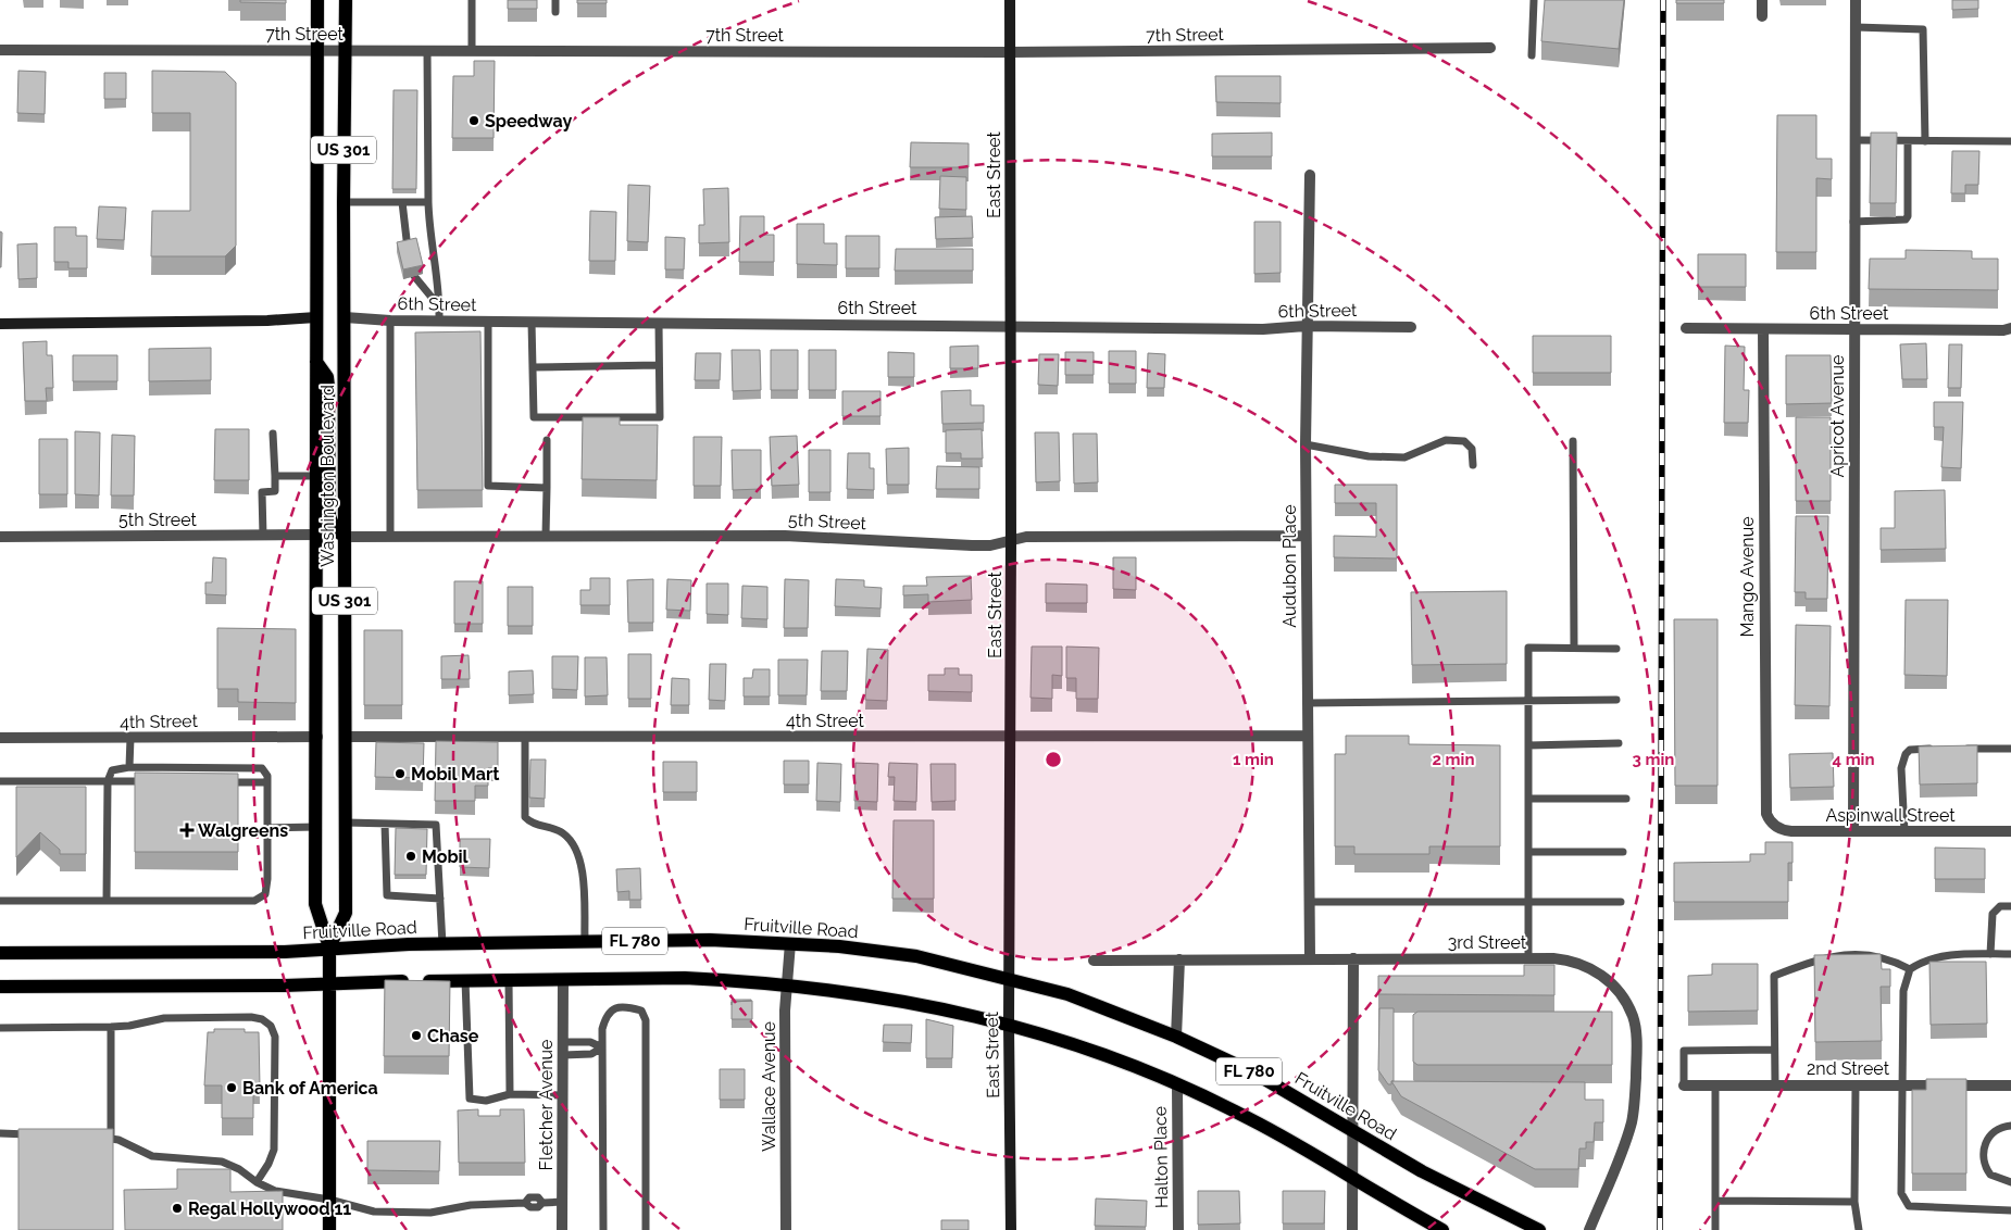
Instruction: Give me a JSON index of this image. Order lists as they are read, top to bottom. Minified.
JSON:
{"streets":{"main road":["US 301","Washington Boulevard","Fruitville Road","FL 780"],"street":["7th Street","East Street","6th Street","Apricot Avenue","5th Street","Audubon Place","Mango Avenue","4th Street","Aspinwall Street","3rd Street","2nd Street","Wallace Avenue","Fletcher Avenue","Halton Place"]},"crossings":[["7th Street","East Street"],["7th Street","Washington Boulevard"],["East Street","6th Street"],["East Street","5th Street"],["East Street","4th Street"],["East Street","Fruitville Road"],["East Street","FL 780"],["6th Street","Apricot Avenue"],["6th Street","Washington Boulevard"],["6th Street","Audubon Place"],["6th Street","Mango Avenue"],["Apricot Avenue","Aspinwall Street"],["Washington Boulevard","5th Street"],["Washington Boulevard","4th Street"],["Washington Boulevard","Fruitville Road"],["Washington Boulevard","FL 780"],["5th Street","Audubon Place"],["Audubon Place","4th Street"],["Audubon Place","3rd Street"],["Mango Avenue","Aspinwall Street"],["Fruitville Road","Wallace Avenue"],["FL 780","Wallace Avenue"],["FL 780","Fletcher Avenue"],["FL 780","Halton Place"]],"places":{"other":["Speedway","Mobil Mart","Mobil","Chase","Bank of America","Regal Hollywood 11"],"health":["Walgreens"]},"rings":["1 min","2 min","3 min","4 min"]}
